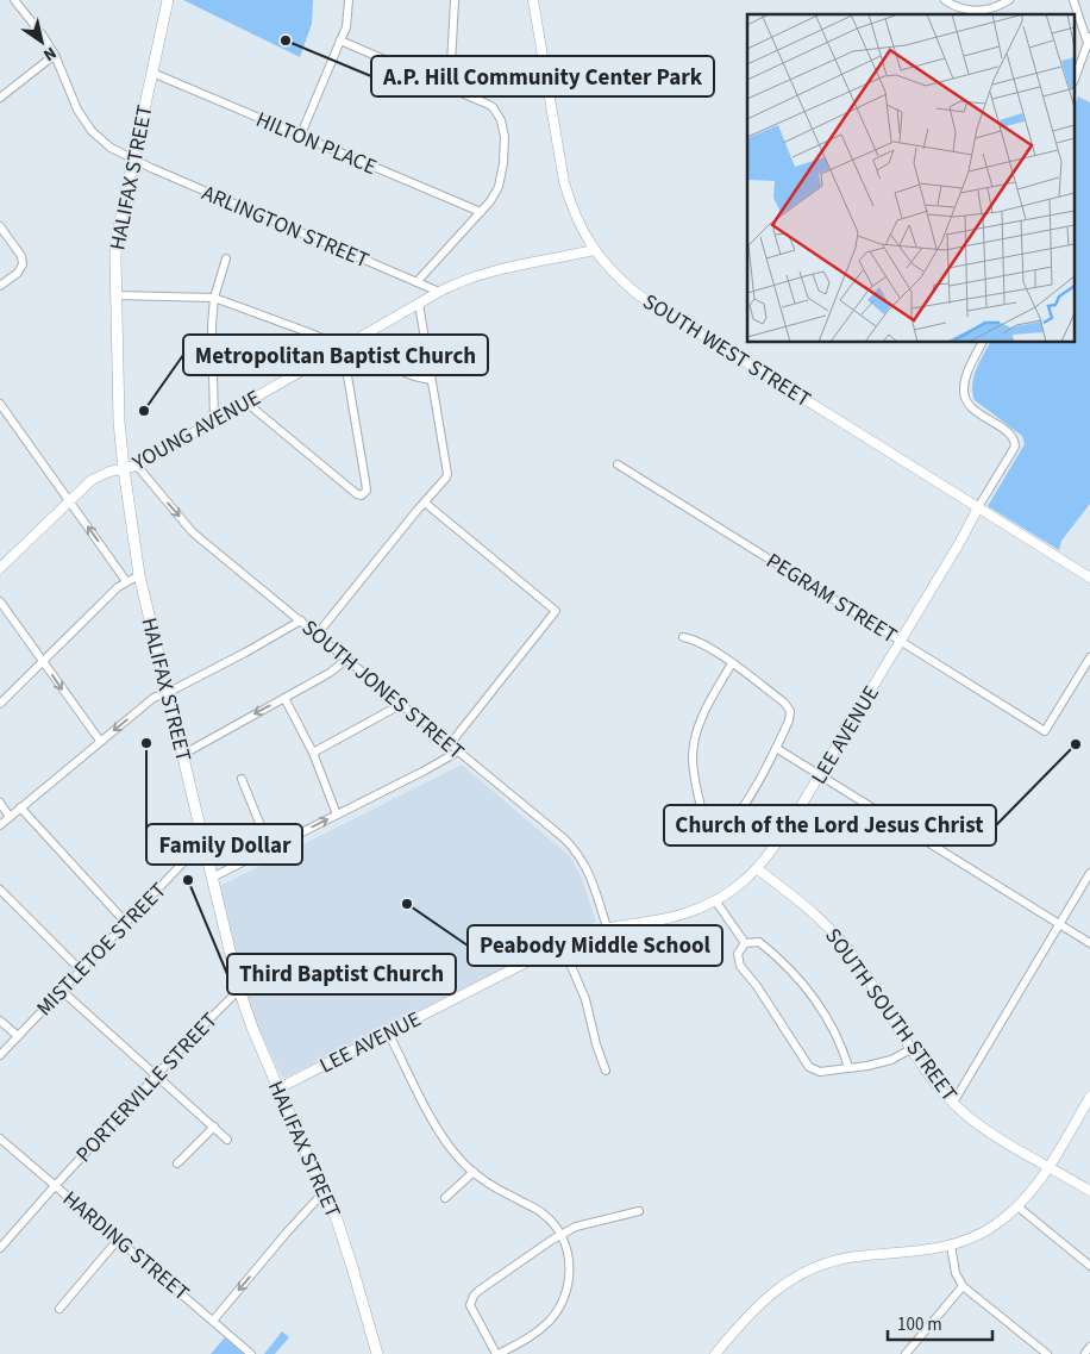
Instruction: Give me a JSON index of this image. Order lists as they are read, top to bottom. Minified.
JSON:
{"streets":{"main road":["HALIFAX STREET"],"street":["HILTON PLACE","ARLINGTON STREET","SOUTH WEST STREET","YOUNG AVENUE","PEGRAM STREET","SOUTH JONES STREET","LEE AVENUE","MISTLETOE STREET","SOUTH SOUTH STREET","PORTERVILLE STREET","HARDING STREET"]},"crossings":[["HILTON PLACE","HALIFAX STREET"],["HALIFAX STREET","ARLINGTON STREET"],["HALIFAX STREET","YOUNG AVENUE"],["HALIFAX STREET","LEE AVENUE"],["HALIFAX STREET","MISTLETOE STREET"],["HALIFAX STREET","PORTERVILLE STREET"],["ARLINGTON STREET","YOUNG AVENUE"],["SOUTH WEST STREET","YOUNG AVENUE"],["SOUTH WEST STREET","LEE AVENUE"],["YOUNG AVENUE","SOUTH JONES STREET"],["PEGRAM STREET","LEE AVENUE"],["SOUTH JONES STREET","LEE AVENUE"],["LEE AVENUE","SOUTH SOUTH STREET"],["PORTERVILLE STREET","HARDING STREET"]],"places":["A.P. Hill Community Center Park","Metropolitan Baptist Church","Family Dollar","Church of the Lord Jesus Christ","Third Baptist Church","Peabody Middle School"],"scale_bar":"100 m","north":"bottom right"}
